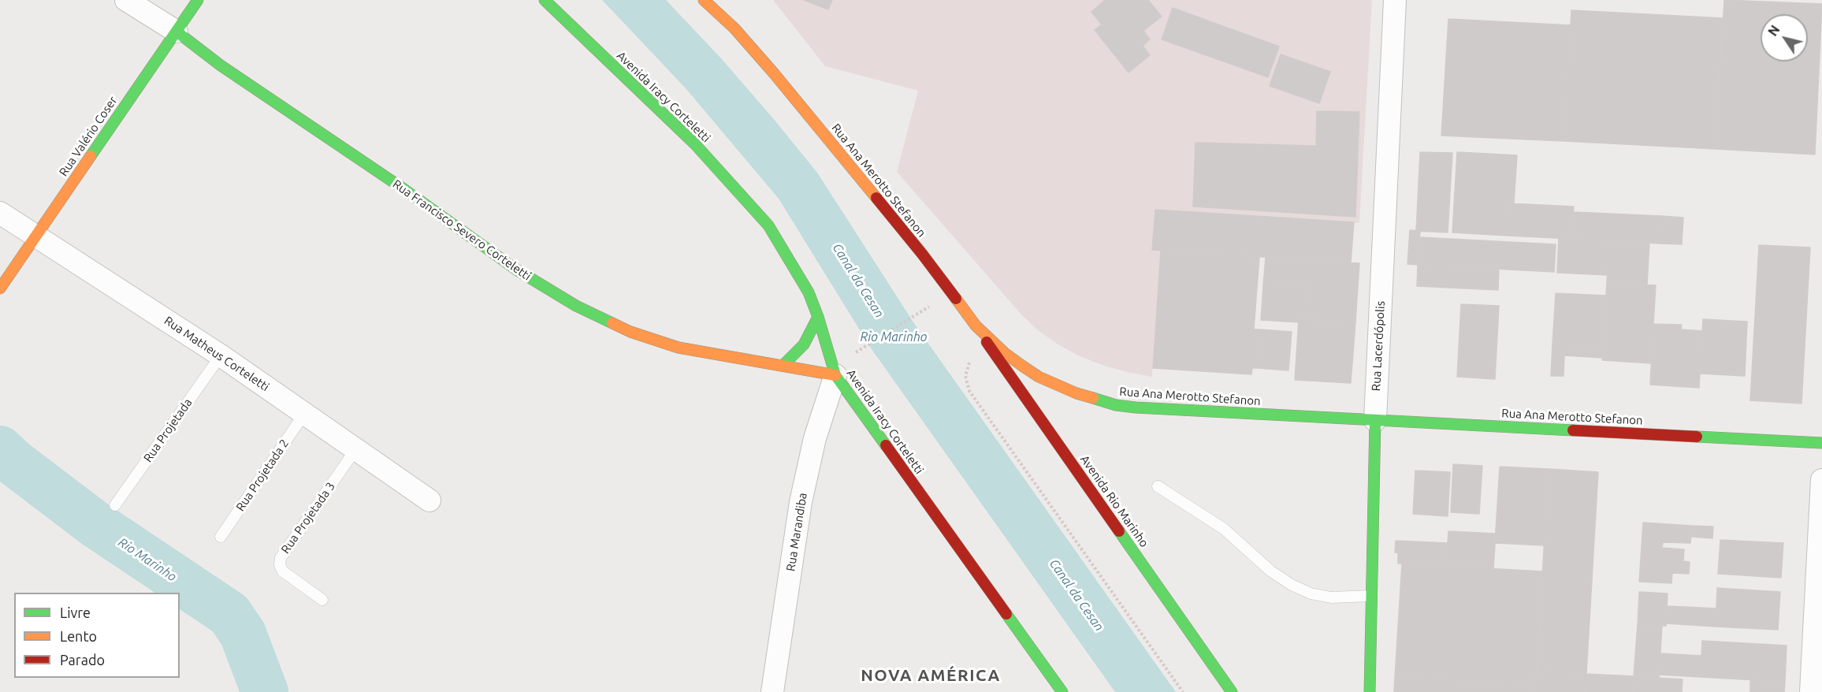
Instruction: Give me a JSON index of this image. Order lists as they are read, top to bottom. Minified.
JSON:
{"streets":{"street":["Avenida Iracy Corteletti","Rua Valério Coser","Rua Ana Merotto Stefanon","Rua Francisco Severo Corteletti","Rua Lacerdópolis","Rua Matheus Corteletti","Avenida Rio Marinho","Rua Marandiba"],"lane":["Rua Projetada","Rua Projetada 2","Rua Projetada 3"]},"crossings":[["Avenida Iracy Corteletti","Rua Francisco Severo Corteletti"],["Avenida Iracy Corteletti","Rua Marandiba"],["Rua Valério Coser","Rua Francisco Severo Corteletti"],["Rua Valério Coser","Rua Matheus Corteletti"],["Rua Ana Merotto Stefanon","Rua Lacerdópolis"],["Rua Ana Merotto Stefanon","Avenida Rio Marinho"],["Rua Francisco Severo Corteletti","Rua Marandiba"],["Rua Matheus Corteletti","Rua Projetada"],["Rua Matheus Corteletti","Rua Projetada 2"],["Rua Matheus Corteletti","Rua Projetada 3"]],"districts":["NOVA AMÉRICA"],"water":["Canal da Cesan","Rio Marinho"],"legend":["Livre","Lento","Parado"],"north":"top left"}
